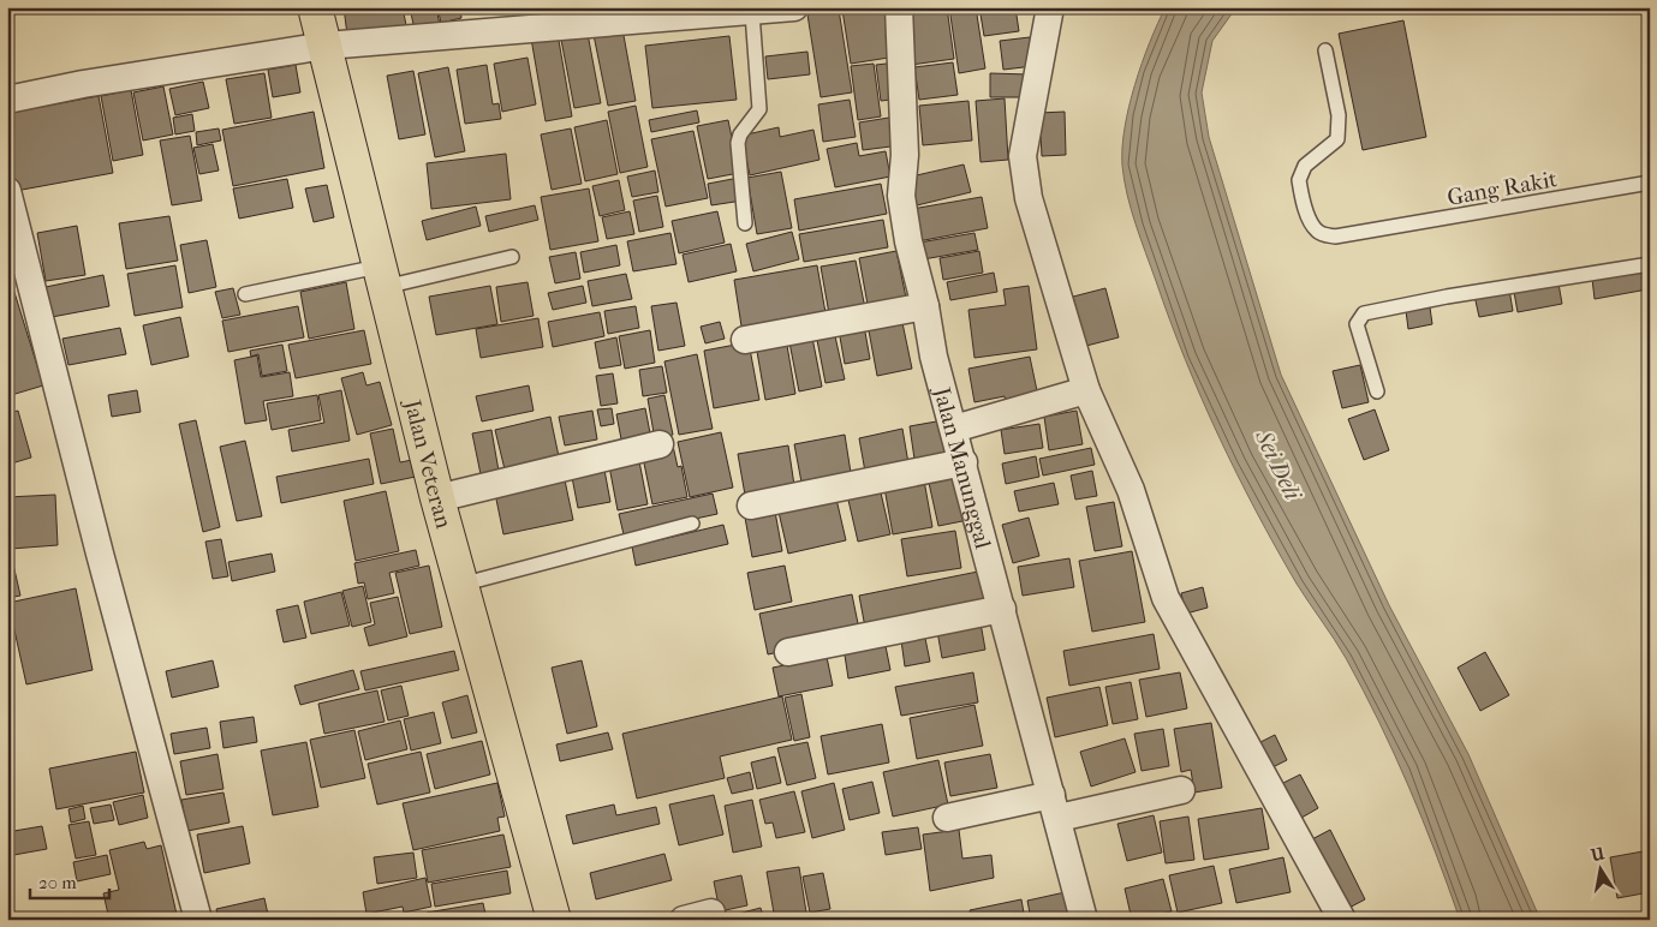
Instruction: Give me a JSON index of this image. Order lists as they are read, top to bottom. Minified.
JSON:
{"streets":{"main road":["Jalan Veteran"],"street":["Jalan Manunggal"],"lane":["Gang Rakit"]},"water":["Sei Deli"],"scale_bar":"20 m","north":"top"}
